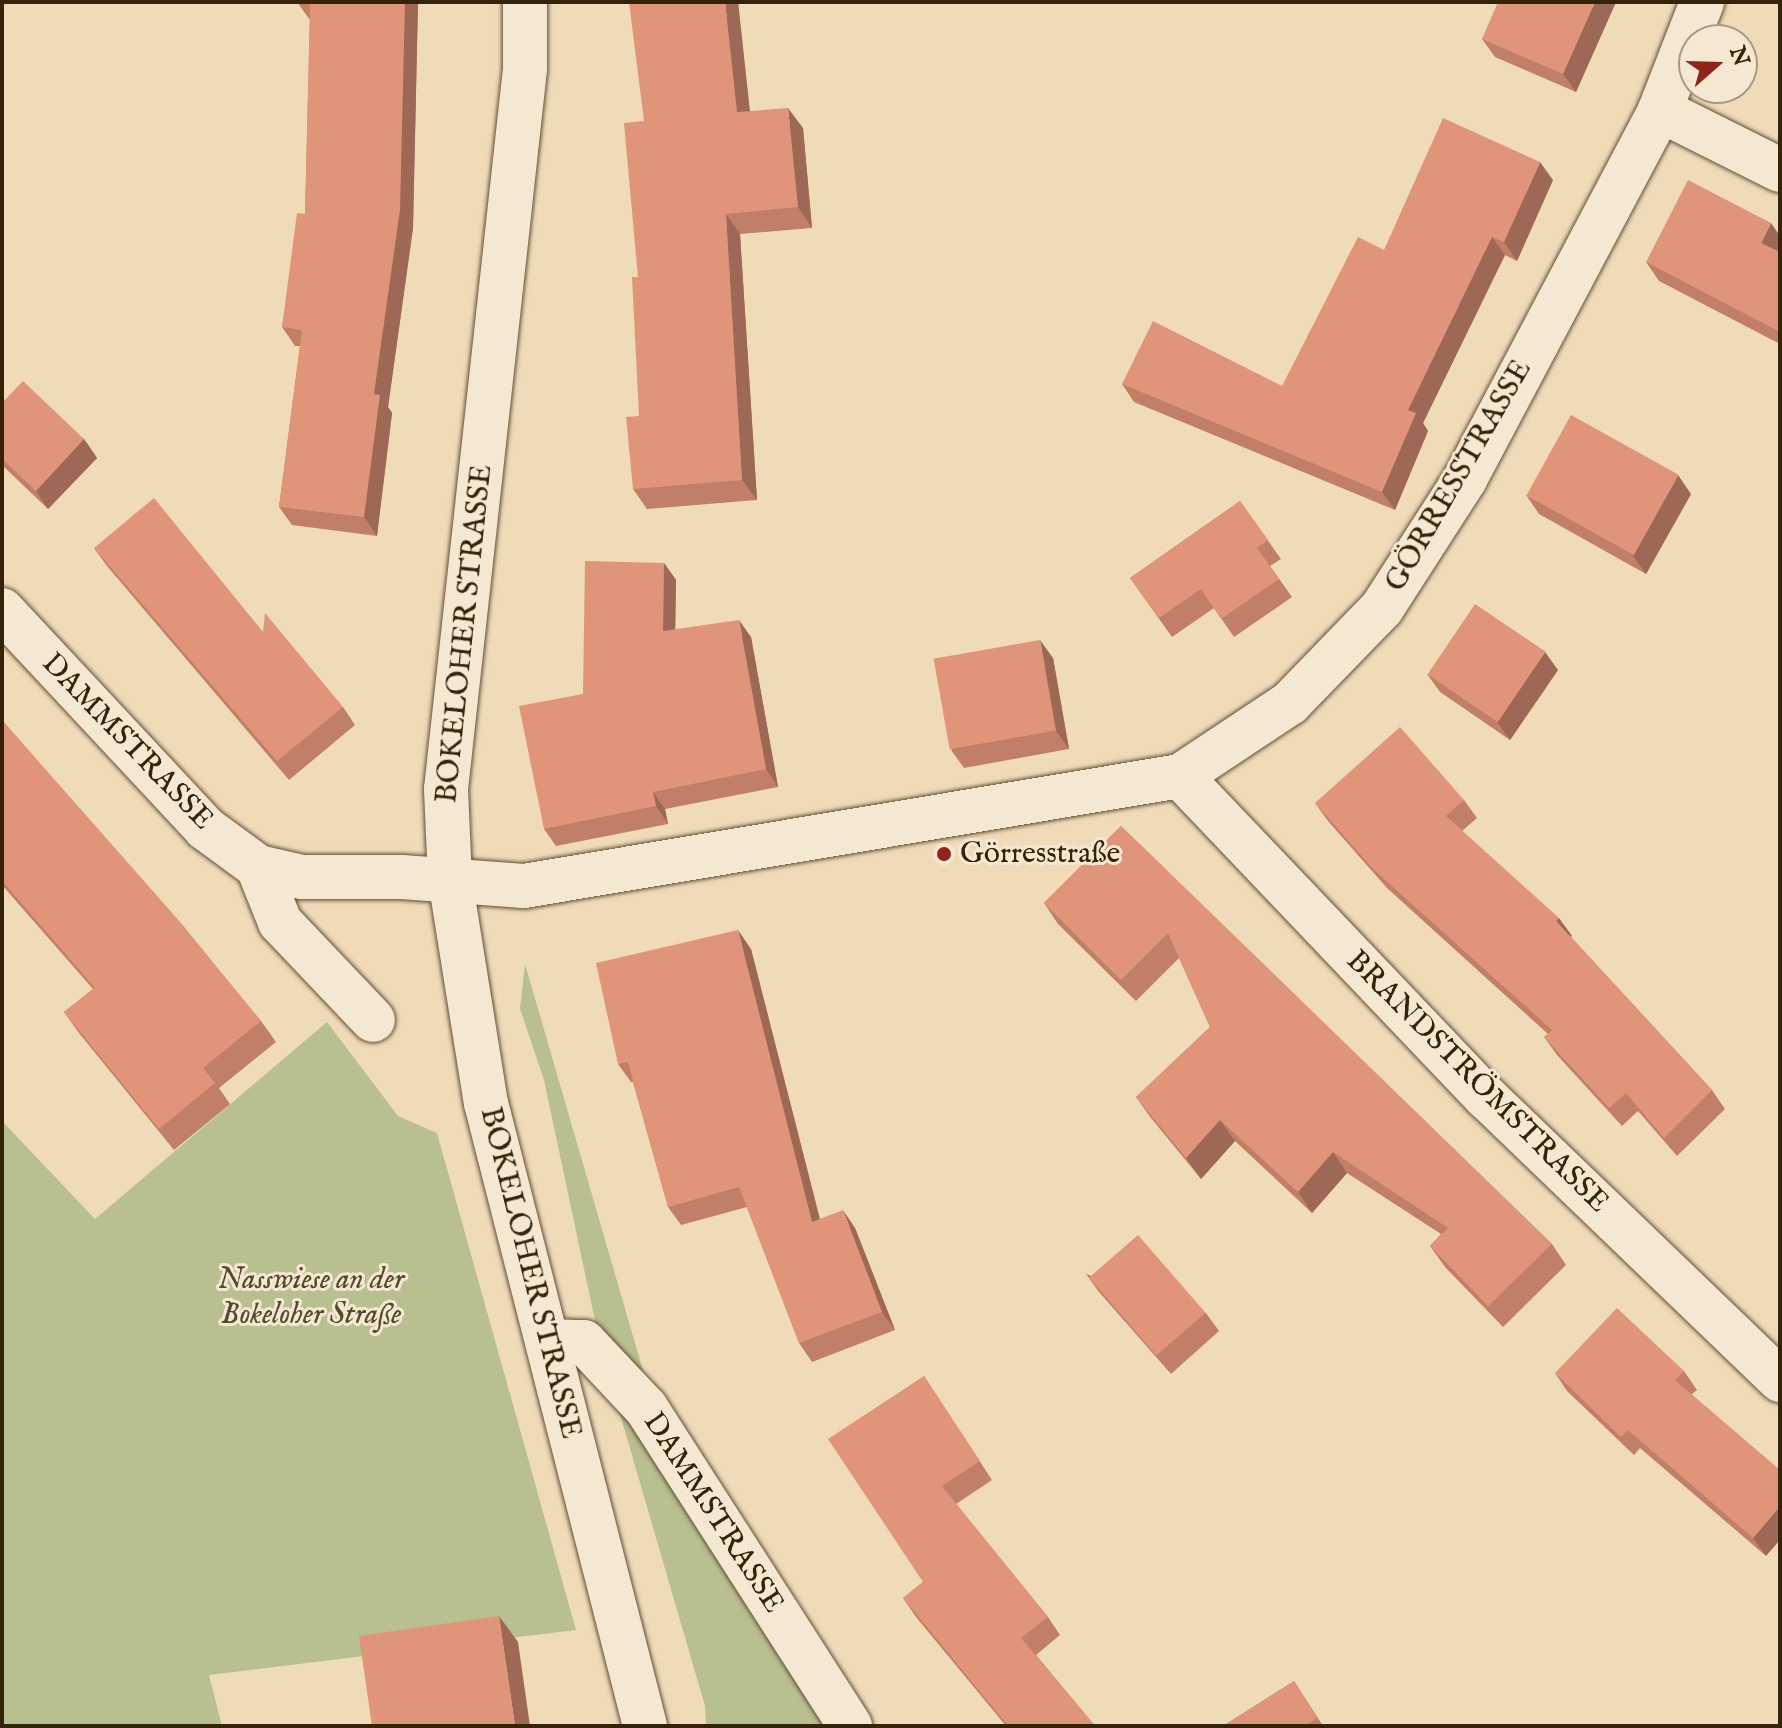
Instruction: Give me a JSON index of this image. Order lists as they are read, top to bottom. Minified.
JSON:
{"streets":{"street":["GÖRRESSTRASSE","BOKELOHER STRASSE","DAMMSTRASSE","BRANDSTRÖMSTRASSE"]},"crossings":[["GÖRRESSTRASSE","BOKELOHER STRASSE"],["GÖRRESSTRASSE","DAMMSTRASSE"],["GÖRRESSTRASSE","BRANDSTRÖMSTRASSE"],["BOKELOHER STRASSE","DAMMSTRASSE"]],"parks":["Nasswiese an der Bokeloher Straße"],"places":["Görresstraße"],"north":"right"}
